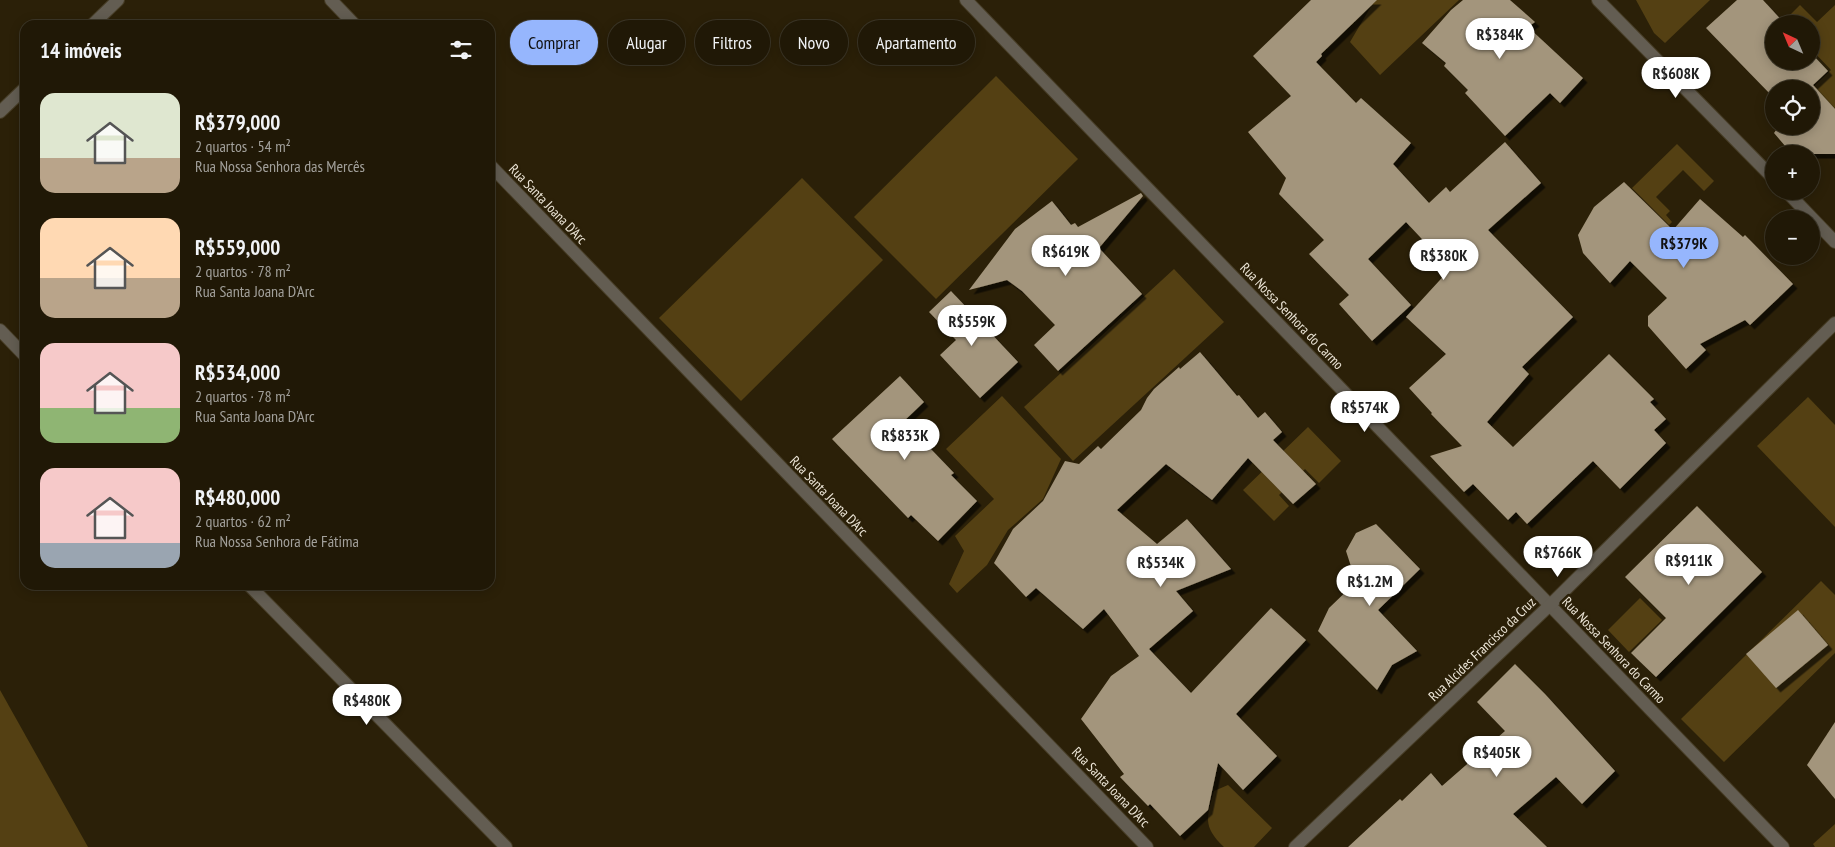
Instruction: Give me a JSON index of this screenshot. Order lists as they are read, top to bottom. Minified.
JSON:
{"streets":{"street":["Rua Santa Joana D'Arc","Rua Nossa Senhora do Carmo","Rua Alcides Francisco da Cruz"]},"crossings":[["Rua Nossa Senhora do Carmo","Rua Alcides Francisco da Cruz"]],"north":"top left","page":{"map_buttons":["+","−"],"price":["R$384K","R$608K","R$379K","R$619K","R$380K","R$559K","R$574K","R$833K","R$766K","R$911K","R$534K","R$1.2M","R$480K","R$405K"],"chip":["Comprar","Alugar","Filtros","Novo","Apartamento"],"heading":"14 imóveis","list":[{"name":"R$379,000","note":"2 quartos · 54 m² · Rua Nossa Senhora das Mercês"},{"name":"R$559,000","note":"2 quartos · 78 m² · Rua Santa Joana D'Arc"},{"name":"R$534,000","note":"2 quartos · 78 m² · Rua Santa Joana D'Arc"},{"name":"R$480,000","note":"2 quartos · 62 m² · Rua Nossa Senhora de Fátima"}]}}
